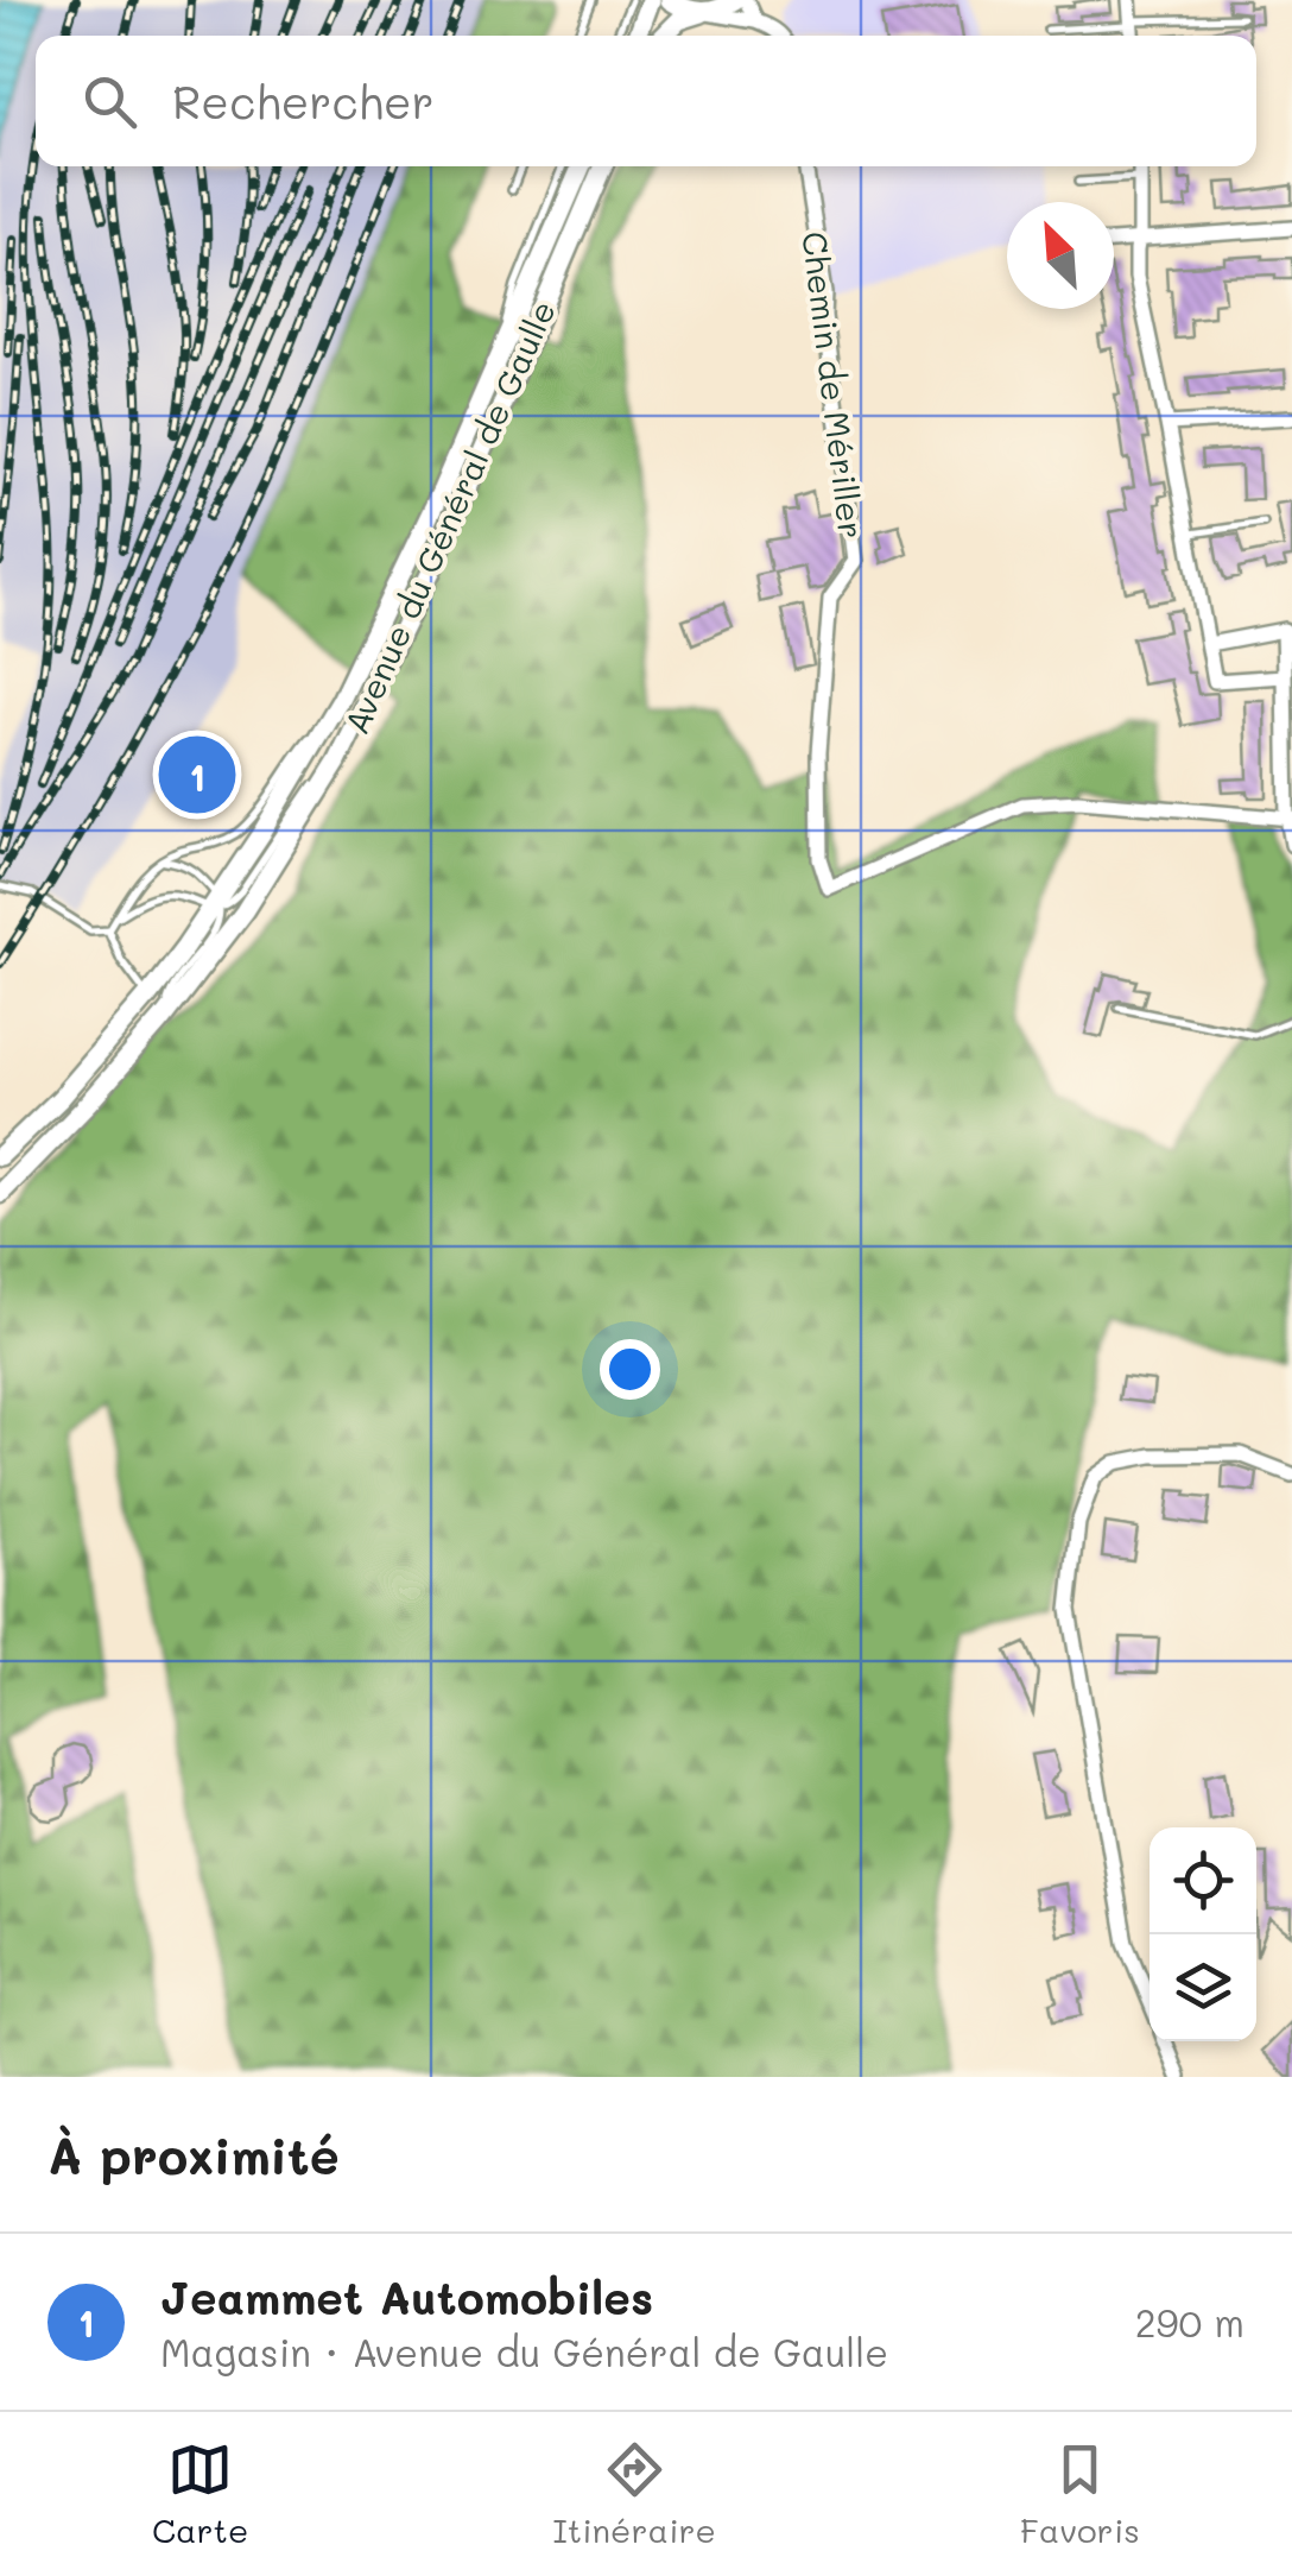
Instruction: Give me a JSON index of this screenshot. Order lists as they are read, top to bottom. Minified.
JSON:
{"streets":{"main road":["Avenue du Général de Gaulle"],"street":["Chemin de Mériller"]},"north":"top left","page":{"search":"Rechercher","pins":"1","heading":"À proximité","list":[{"mark":"1","name":"Jeammet Automobiles","note":"Magasin · Avenue du Général de Gaulle","value":"290 m"}],"nav":["Carte","Itinéraire","Favoris"]}}
